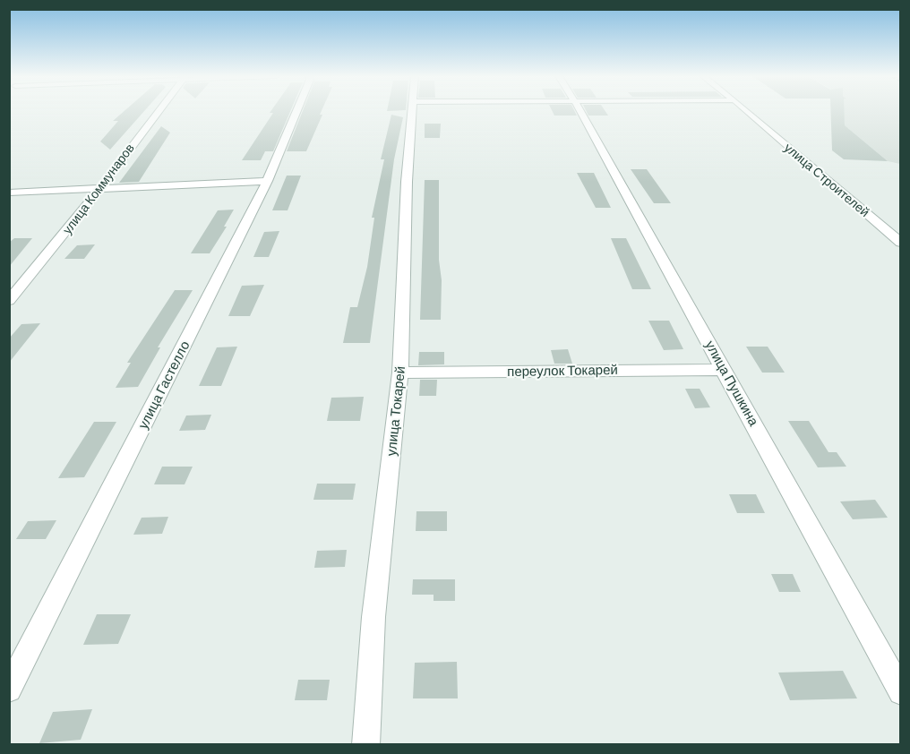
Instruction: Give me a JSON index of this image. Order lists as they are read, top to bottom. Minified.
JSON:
{"streets":{"street":["улица Строителей","улица Коммунаров","переулок Токарей","улица Пушкина","улица Гастелло","улица Токарей"]},"crossings":[["переулок Токарей","улица Пушкина"],["переулок Токарей","улица Токарей"]]}
